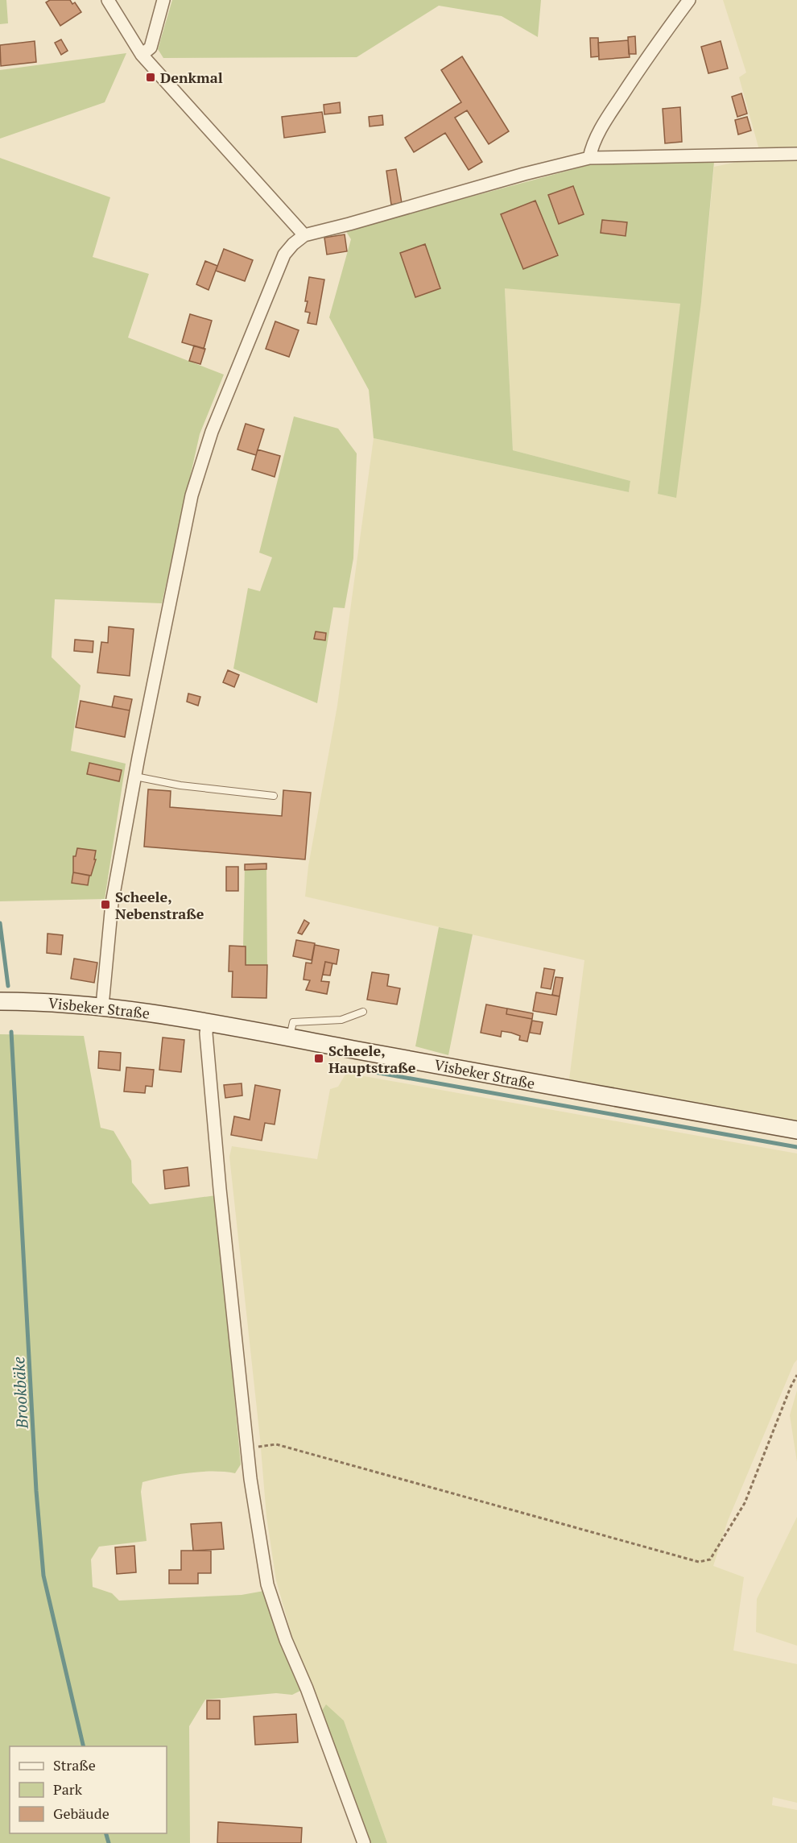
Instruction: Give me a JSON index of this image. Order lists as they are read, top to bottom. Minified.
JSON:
{"streets":{"main road":["Visbeker Straße"]},"water":["Brookbäke"],"places":{"transit":["Denkmal","Scheele, Nebenstraße","Scheele, Hauptstraße"]},"legend":["Straße","Park","Gebäude"]}
